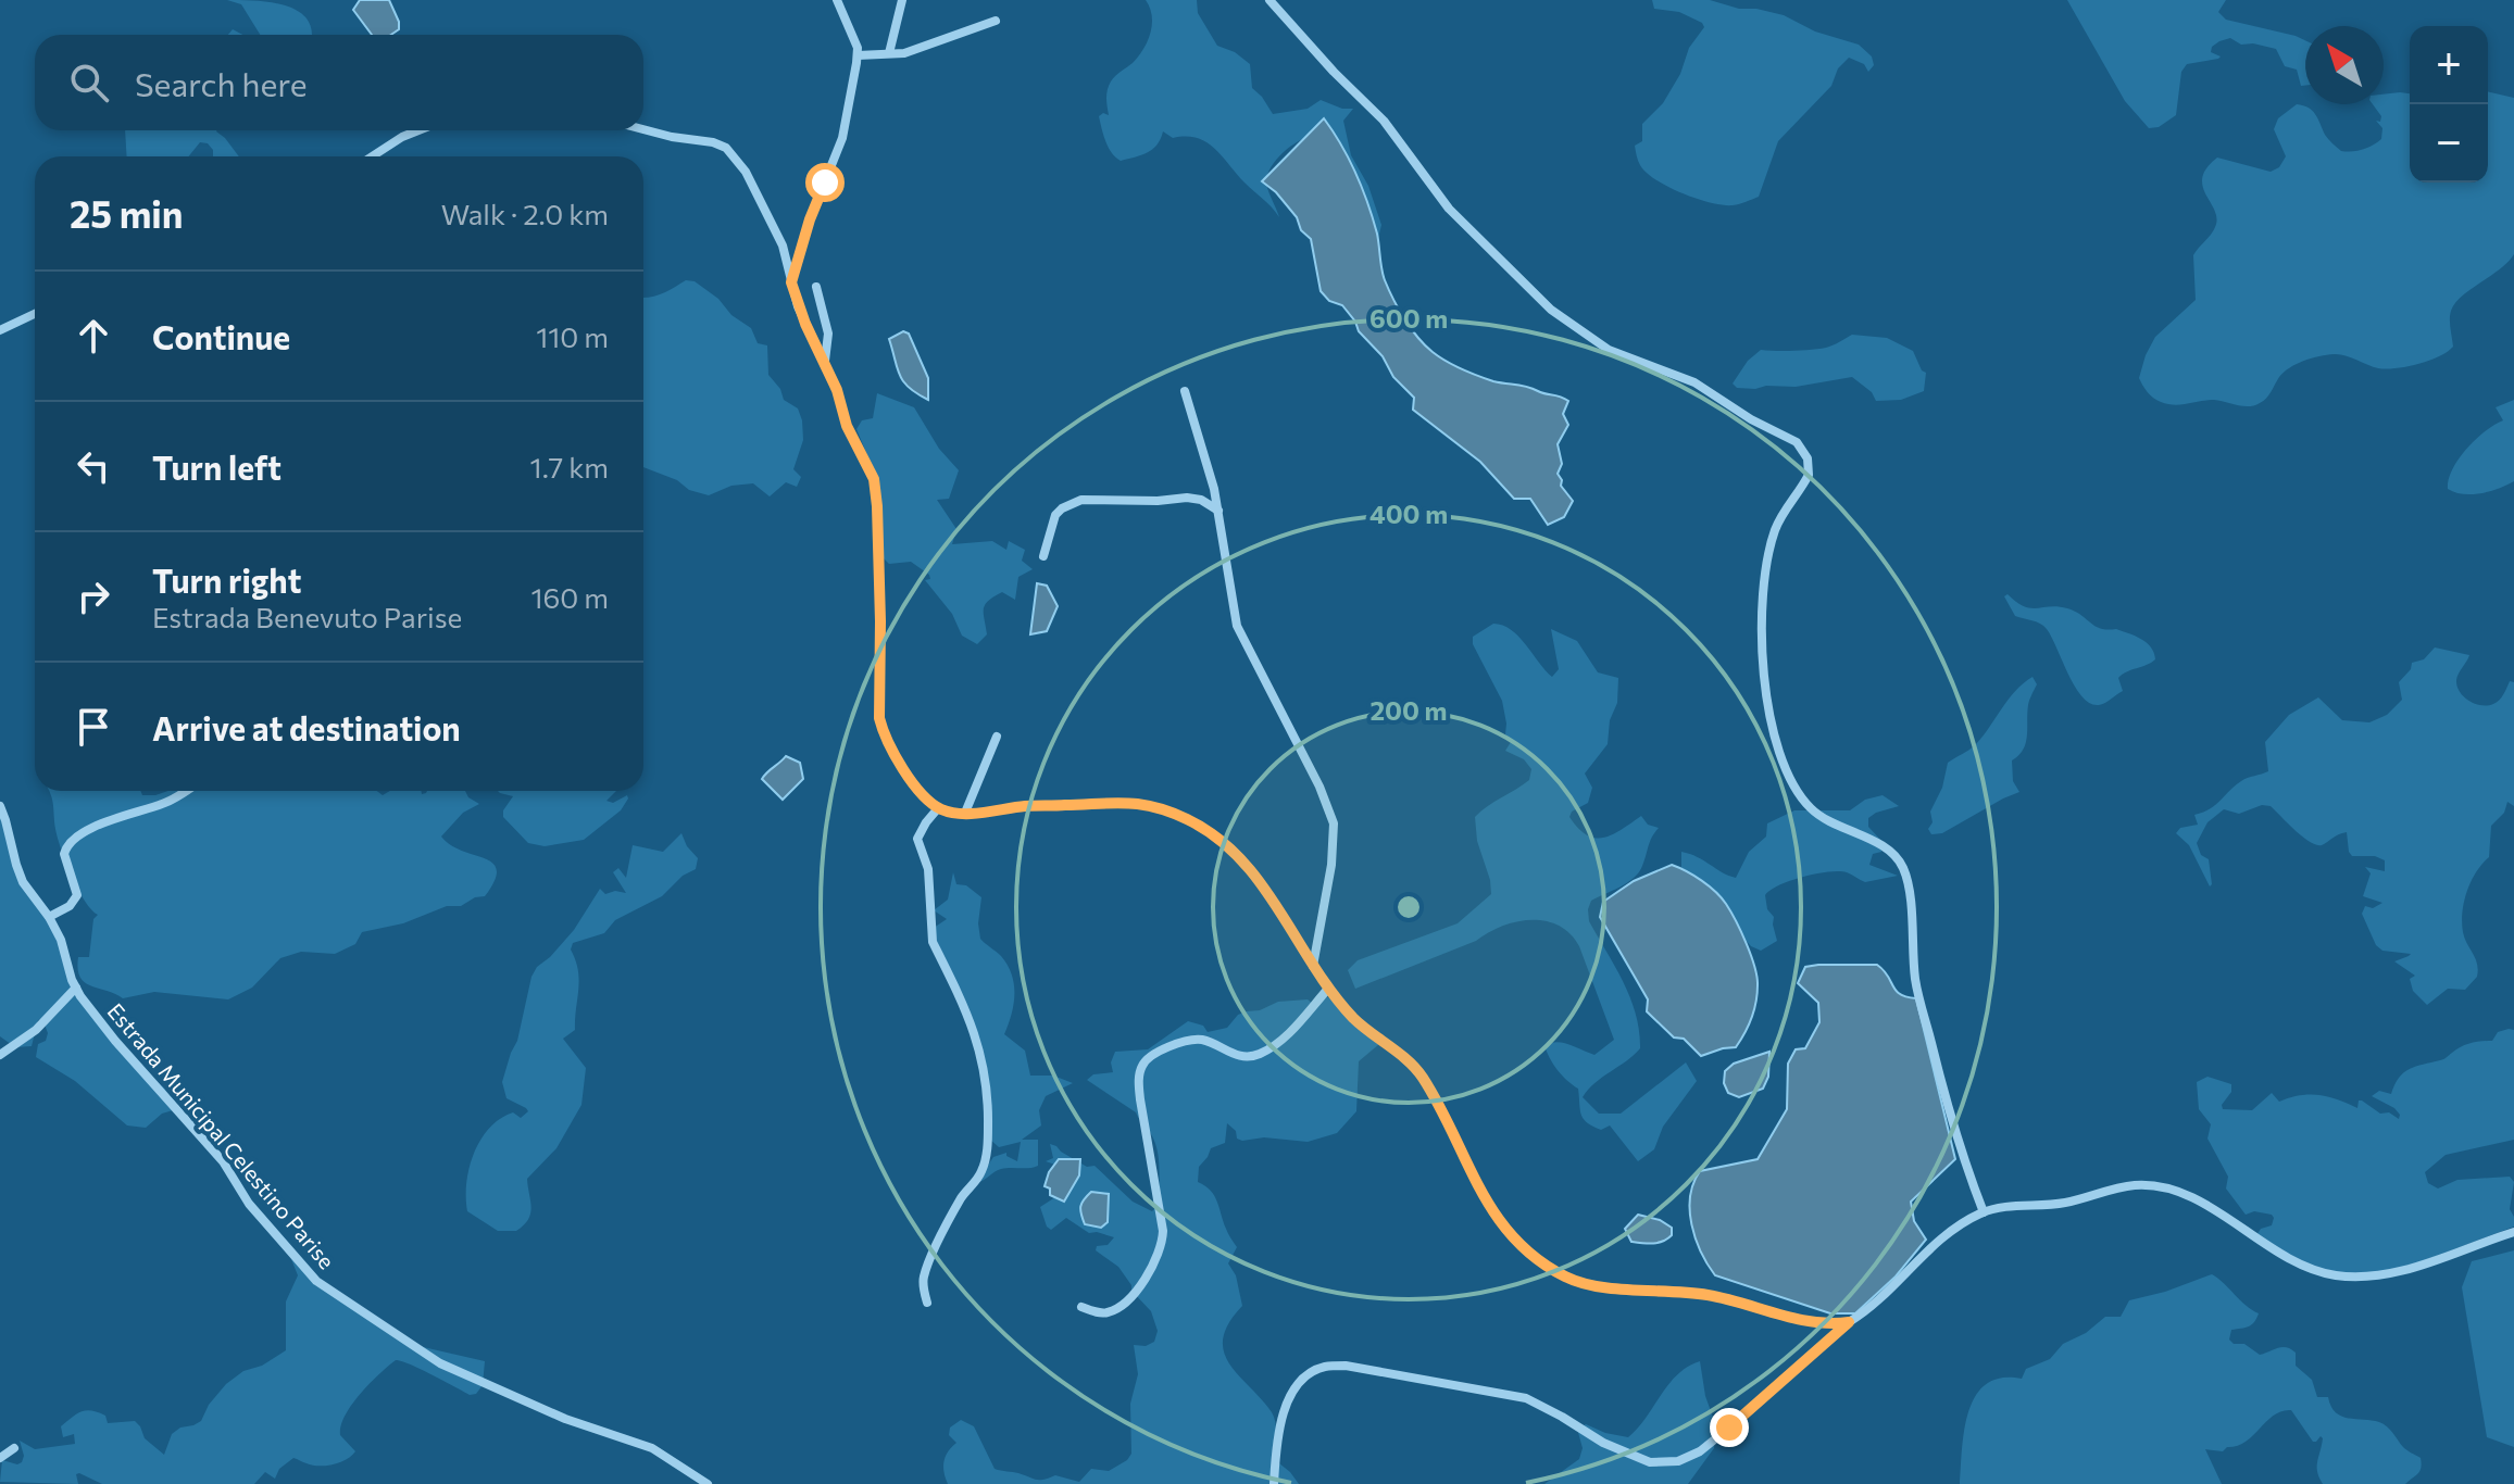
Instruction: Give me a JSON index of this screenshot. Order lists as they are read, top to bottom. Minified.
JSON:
{"streets":{"street":["Estrada Municipal Celestino Parise"]},"north":"top left","page":{"map_buttons":["+","−"],"search":"Search here","heading":["25 min","Walk · 2.0 km"],"list":[["Continue","110 m"],["Turn left","1.7 km"],["Turn right","Estrada Benevuto Parise","160 m"],"Arrive at destination"]},"rings":["600 m","400 m","200 m"]}
